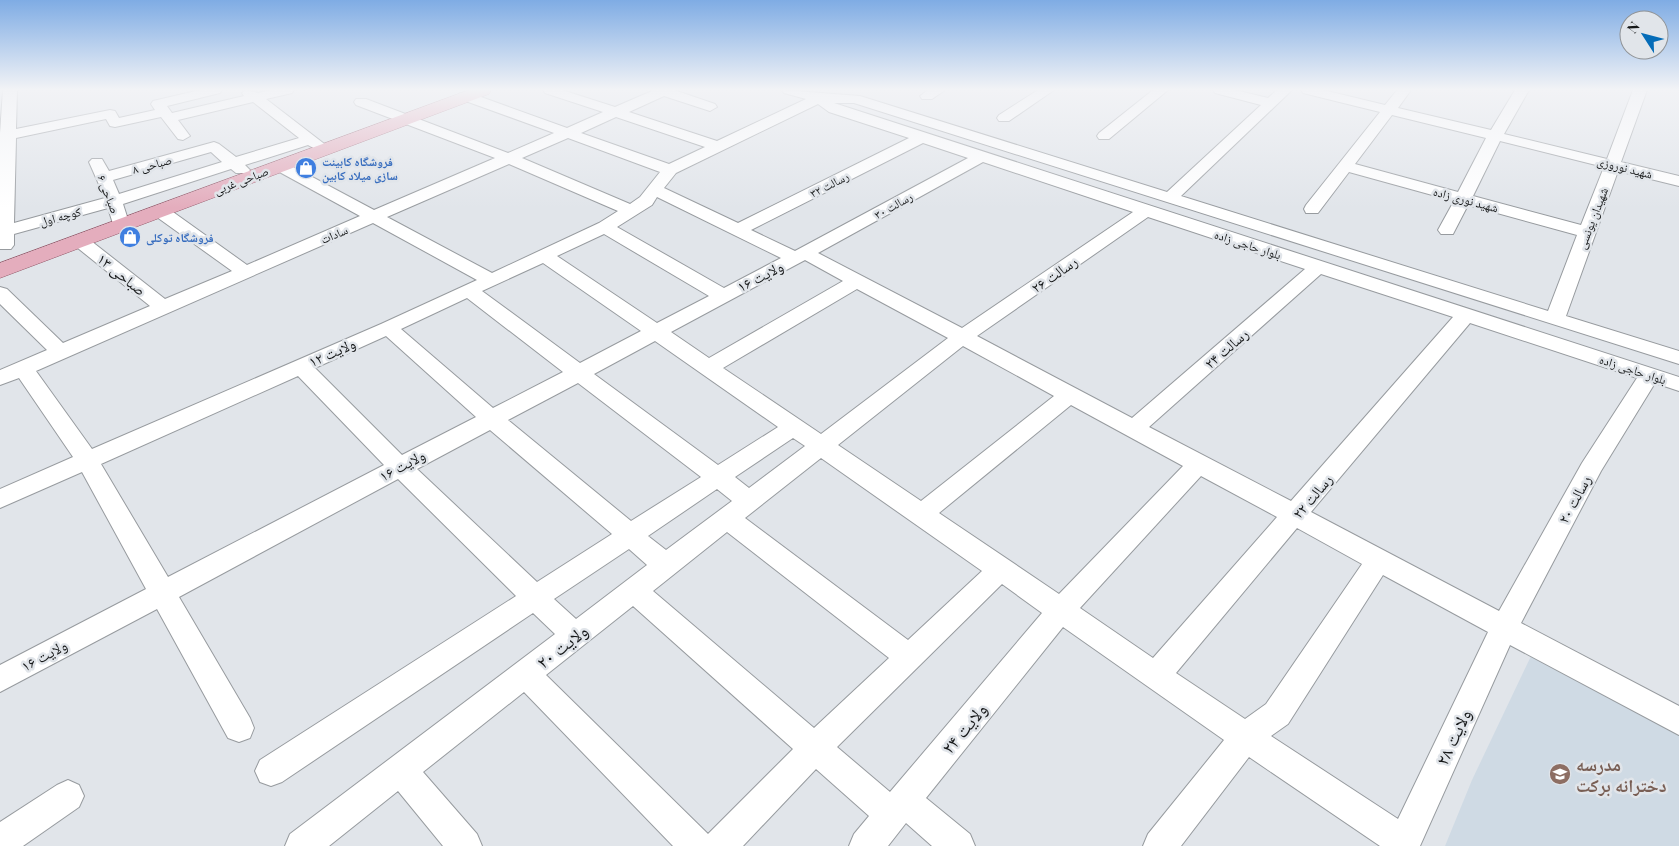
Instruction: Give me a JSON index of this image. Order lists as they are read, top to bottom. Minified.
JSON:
{"streets":{"main road":["صباحی غربی"],"street":["صباحی ۸","شهید نوروزی","رسالت ۳۲","صباحی ۶","شهید نوری زاده","رسالت ۳۰","کوچه اول","شهیدان یونسی","سادات","بلوار حاجی زاده","صباحی ۱۳","رسالت ۲۶","ولایت ۱۶","رسالت ۲۴","ولایت ۱۲","رسالت ۲۲","رسالت ۲۰","ولایت ۲۰","ولایت ۲۴","ولایت ۲۸"]},"crossings":[["صباحی ۸","صباحی غربی"],["صباحی ۸","صباحی ۶"],["صباحی ۸","کوچه اول"],["شهید نوروزی","شهیدان یونسی"],["صباحی غربی","صباحی ۶"],["صباحی غربی","کوچه اول"],["صباحی غربی","صباحی ۱۳"],["رسالت ۳۲","بلوار حاجی زاده"],["صباحی ۶","کوچه اول"],["شهید نوری زاده","شهیدان یونسی"],["رسالت ۳۰","بلوار حاجی زاده"],["رسالت ۳۰","ولایت ۱۶"],["شهیدان یونسی","بلوار حاجی زاده"],["سادات","صباحی ۱۳"],["بلوار حاجی زاده","رسالت ۲۶"],["بلوار حاجی زاده","رسالت ۲۴"],["بلوار حاجی زاده","رسالت ۲۲"],["بلوار حاجی زاده","رسالت ۲۰"],["رسالت ۲۶","ولایت ۲۰"],["رسالت ۲۰","ولایت ۲۸"]],"places":{"shop":["فروشگاه کابینت سازی میلاد کابین","فروشگاه توکلی"],"school or university":["مدرسه دخترانه برکت"]},"north":"top left"}
